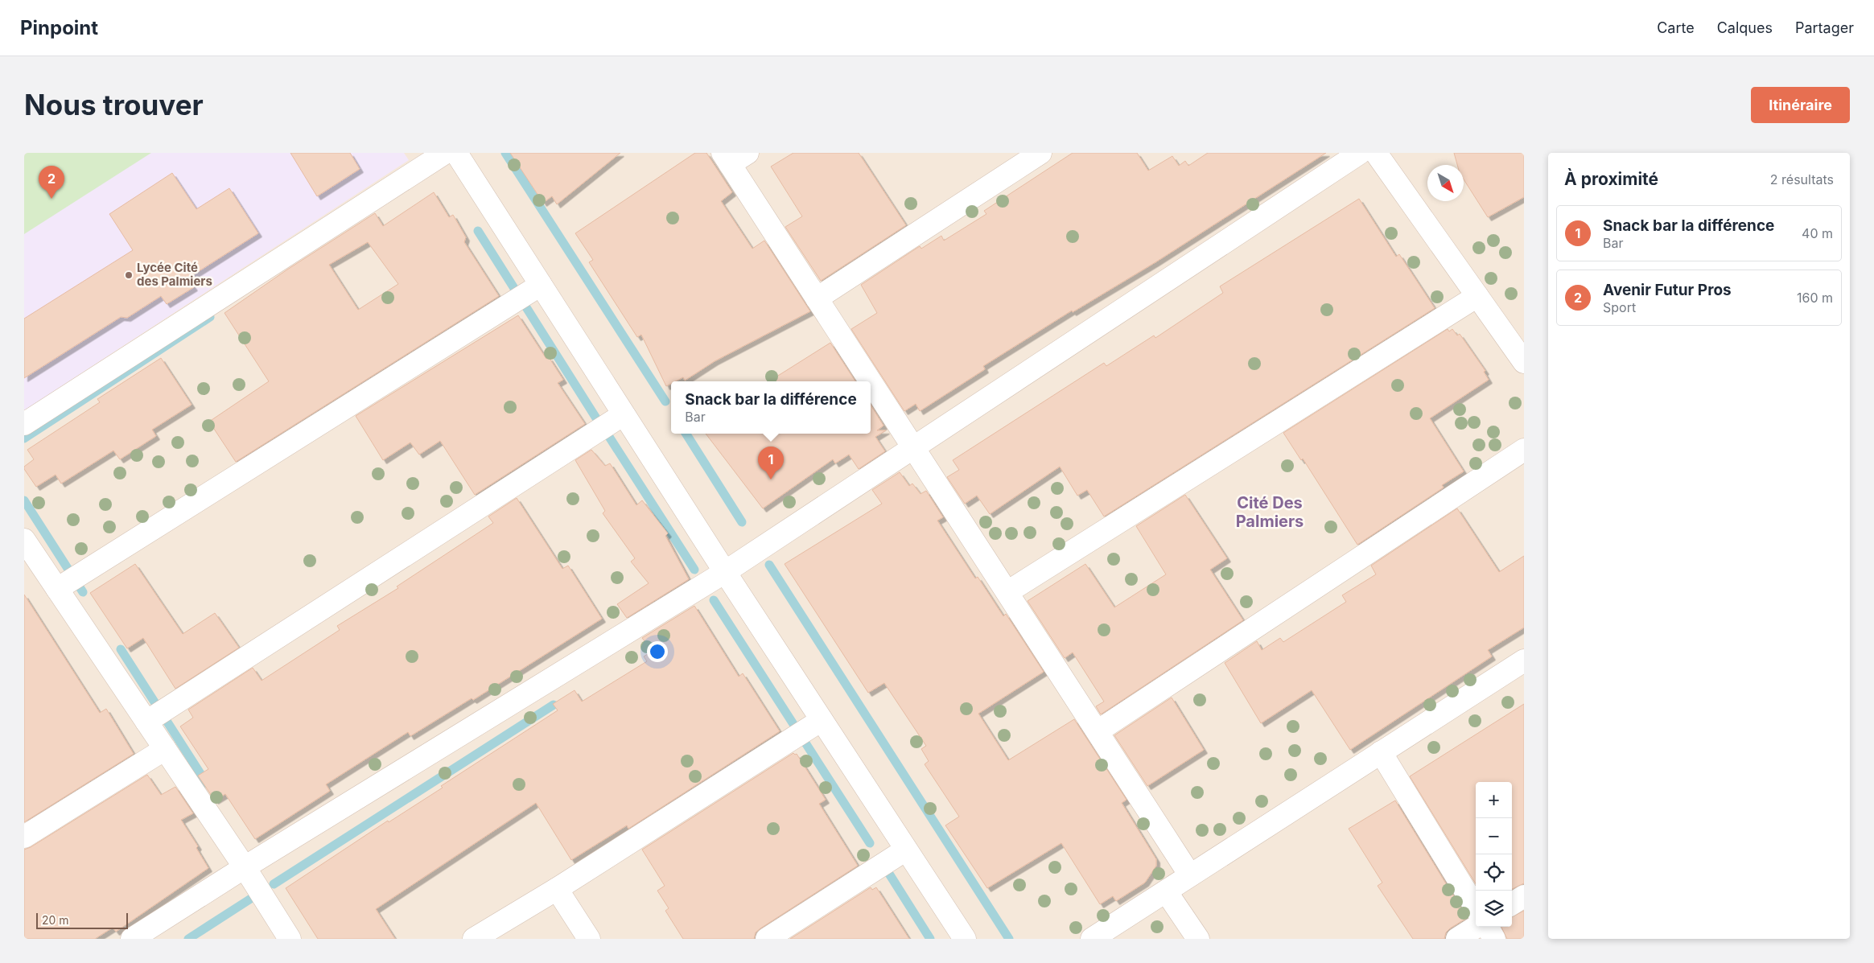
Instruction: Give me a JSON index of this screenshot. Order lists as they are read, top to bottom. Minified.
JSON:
{"districts":["Cité Des Palmiers"],"places":["Lycée Cité des Palmiers"],"scale_bar":"20 m","north":"bottom right","page":{"header":"Pinpoint","nav":["Carte","Calques","Partager"],"buttons":"Itinéraire","title":"Nous trouver","heading":["À proximité","2 résultats"],"pins":["2","1"],"list":[{"mark":"1","name":"Snack bar la différence","note":"Bar","value":"40 m"},{"mark":"2","name":"Avenir Futur Pros","note":"Sport","value":"160 m"}],"popup":["Snack bar la différence","Bar"],"map_buttons":["+","−"],"scale":"20 m"}}
